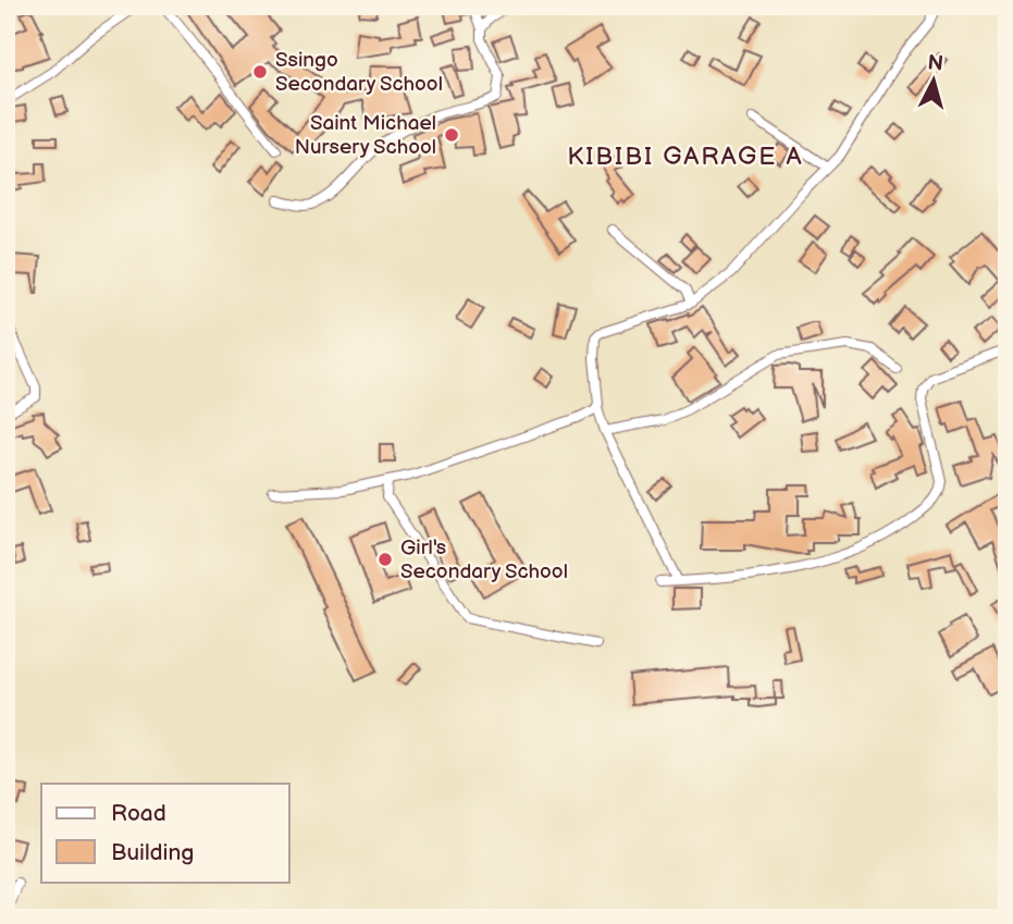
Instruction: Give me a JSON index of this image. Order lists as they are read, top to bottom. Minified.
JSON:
{"districts":["KIBIBI GARAGE A"],"places":["Ssingo Secondary School","Saint Michael Nursery School","Girl's Secondary School"],"legend":["Road","Building"],"north":"top"}
